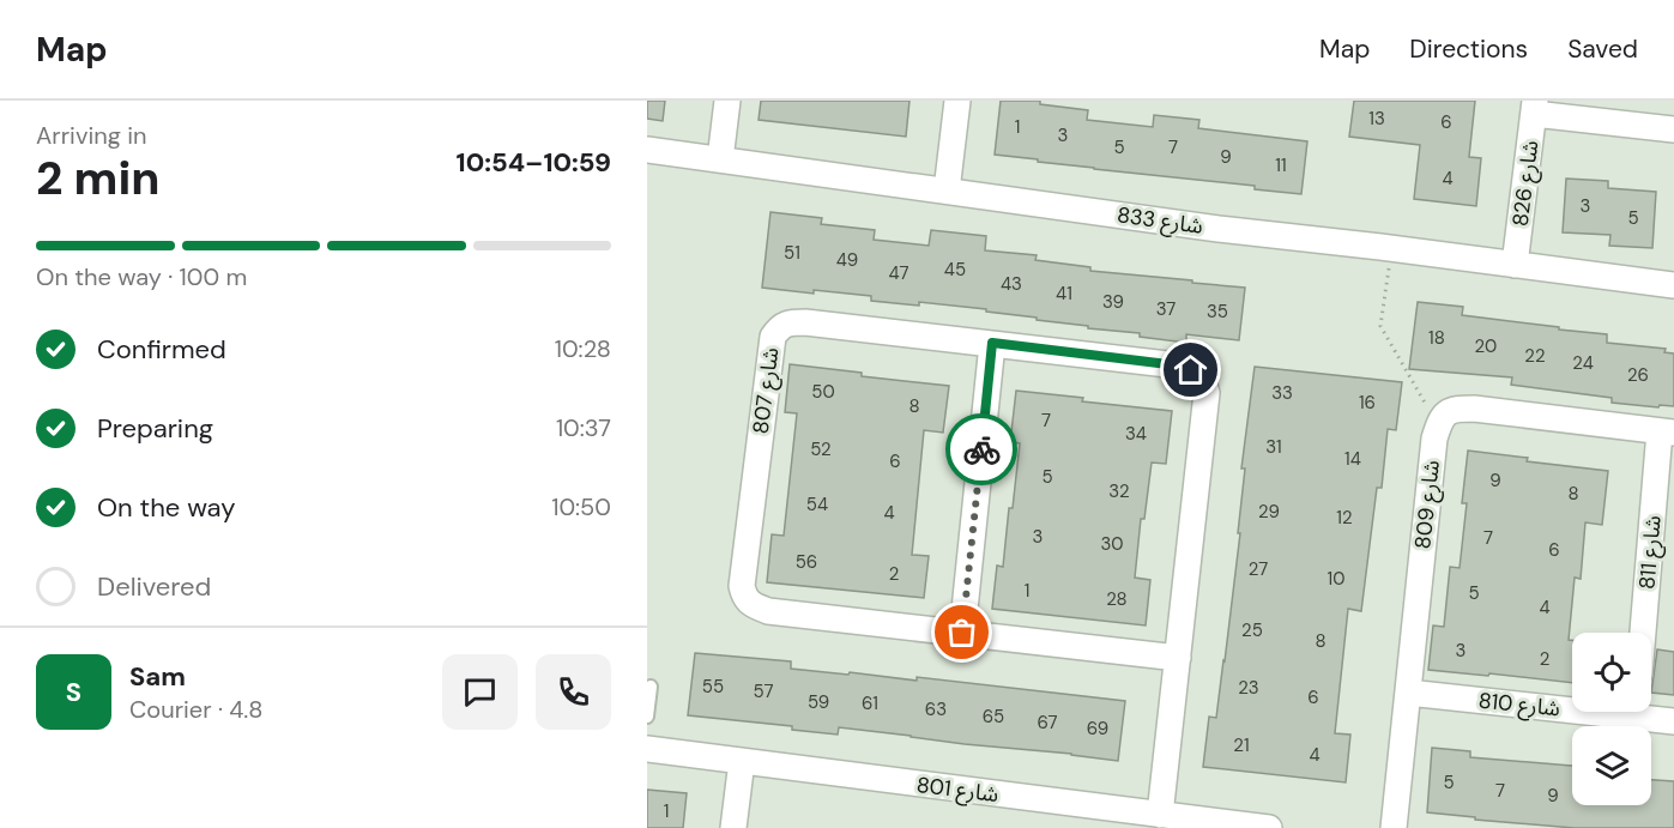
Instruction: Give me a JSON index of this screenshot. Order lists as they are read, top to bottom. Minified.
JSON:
{"streets":{"street":["شارع 826","شارع 833","شارع 807","شارع 809","شارع 811","شارع 810","شارع 801"]},"crossings":[["شارع 826","شارع 833"],["شارع 807","شارع 801"],["شارع 809","شارع 810"]],"house_numbers":["13","6","1","3","5","7","9","11","4","3","5","51","49","45","47","43","41","39","37","35","18","20","22","24","26","50","33","16","8","7","34","31","52","14","6","5","9","32","8","54","29","4","12","3","7","30","6","56","27","2","10","1","5","28","4","25","8","3","2","55","23","57","6","59","61","63","65","67","69","21","4","5","7","9","1"],"page":{"header":"Map","nav":["Map","Directions","Saved"],"heading":["2 min","Arriving in","10:54–10:59"],"panel":["Sam","Courier · 4.8"],"bar":"On the way · 100 m","list":[["Confirmed","10:28"],["Preparing","10:37"],["On the way","10:50"],"Delivered"],"round":"S"}}
